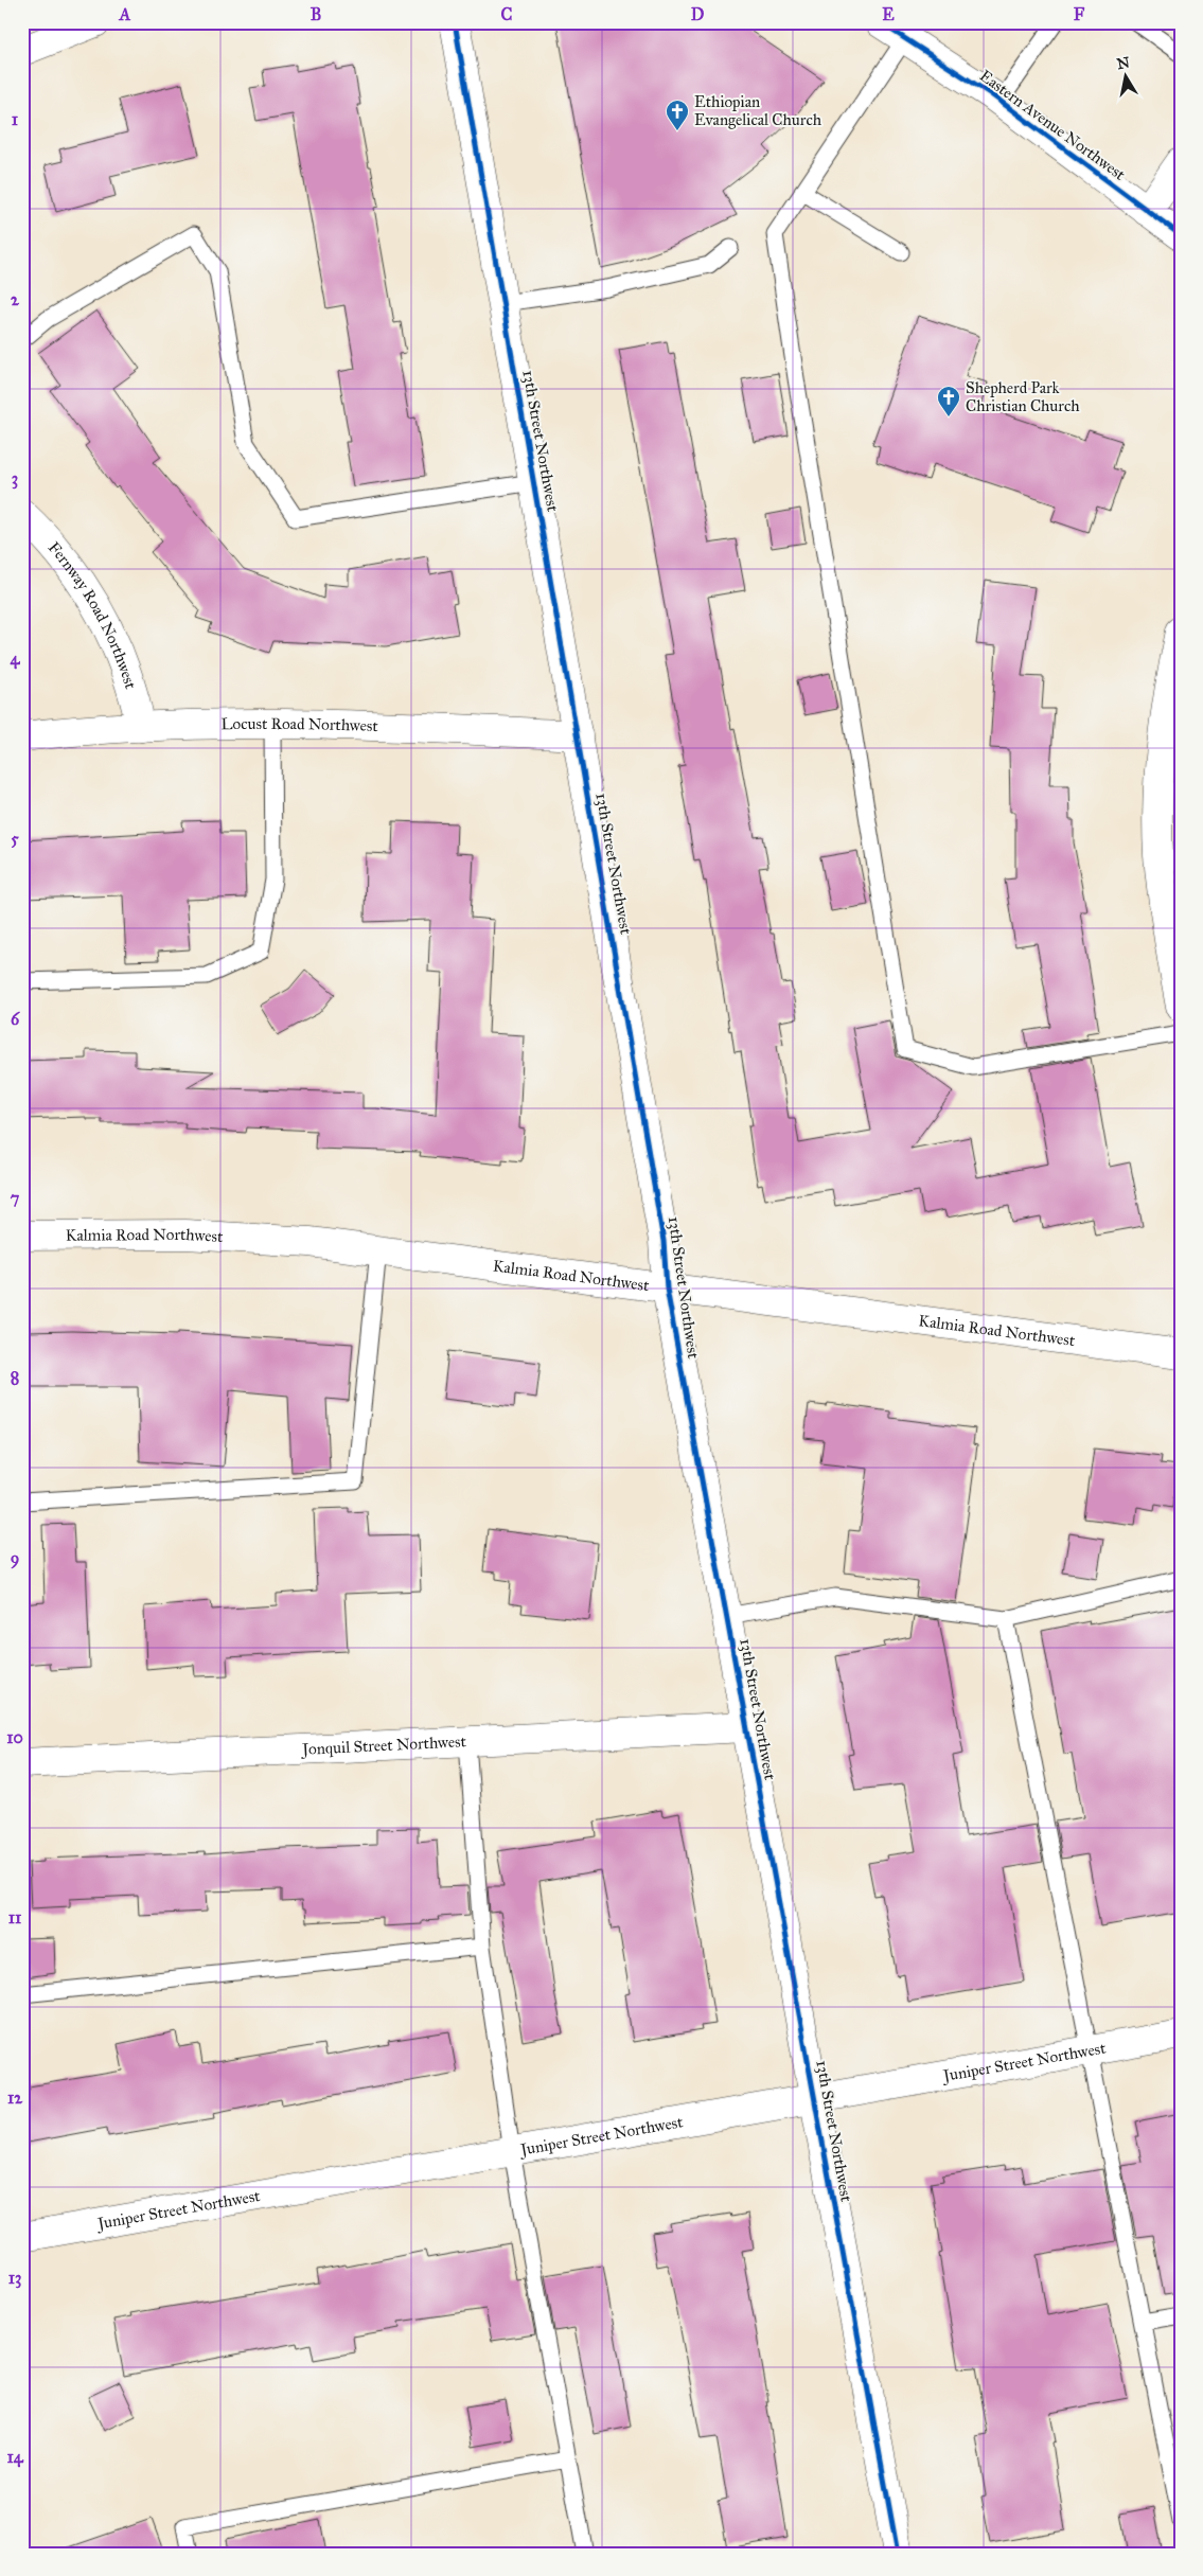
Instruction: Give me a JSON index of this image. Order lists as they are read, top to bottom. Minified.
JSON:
{"streets":{"street":["Eastern Avenue Northwest","13th Street Northwest","Fernway Road Northwest","Locust Road Northwest","Kalmia Road Northwest","Jonquil Street Northwest","Juniper Street Northwest"]},"crossings":[["13th Street Northwest","Locust Road Northwest"],["13th Street Northwest","Kalmia Road Northwest"],["13th Street Northwest","Jonquil Street Northwest"],["13th Street Northwest","Juniper Street Northwest"],["Fernway Road Northwest","Locust Road Northwest"]],"places":{"church":["Ethiopian Evangelical Church","Shepherd Park Christian Church"]},"north":"top","grid":{"columns":["A","B","C","D","E","F"],"rows":["1","2","3","4","5","6","7","8","9","10","11","12","13","14"]}}
